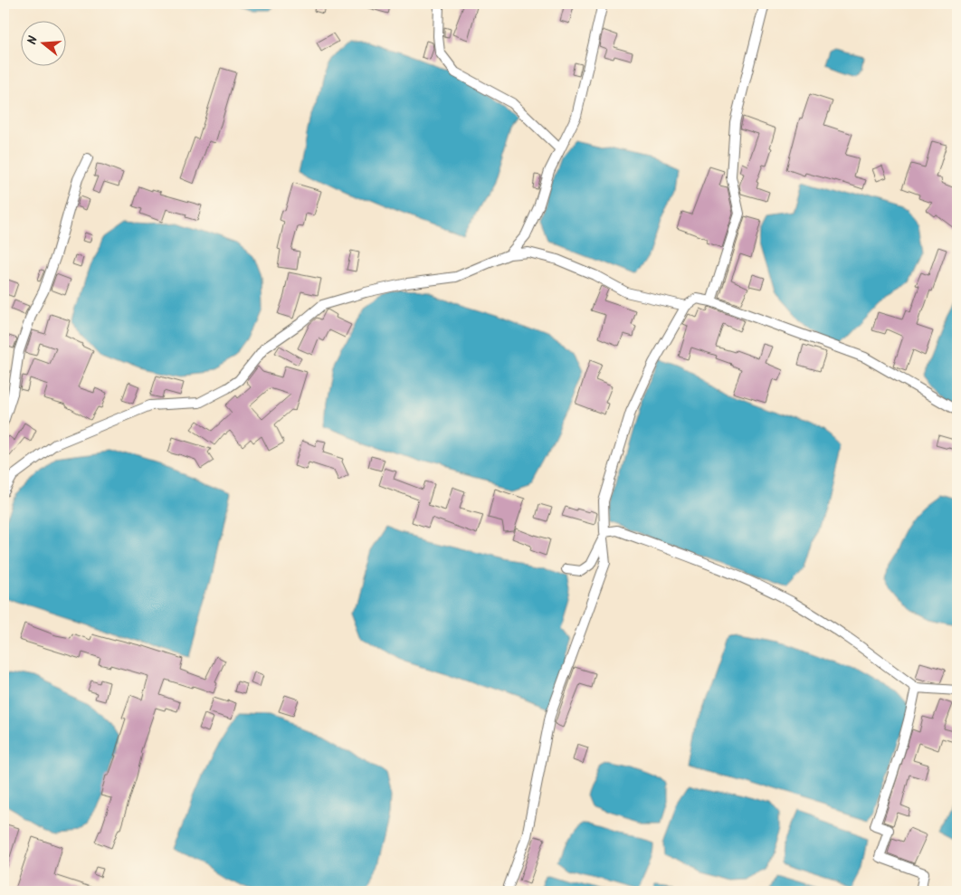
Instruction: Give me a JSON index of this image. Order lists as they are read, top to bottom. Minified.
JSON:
{"north":"left"}
